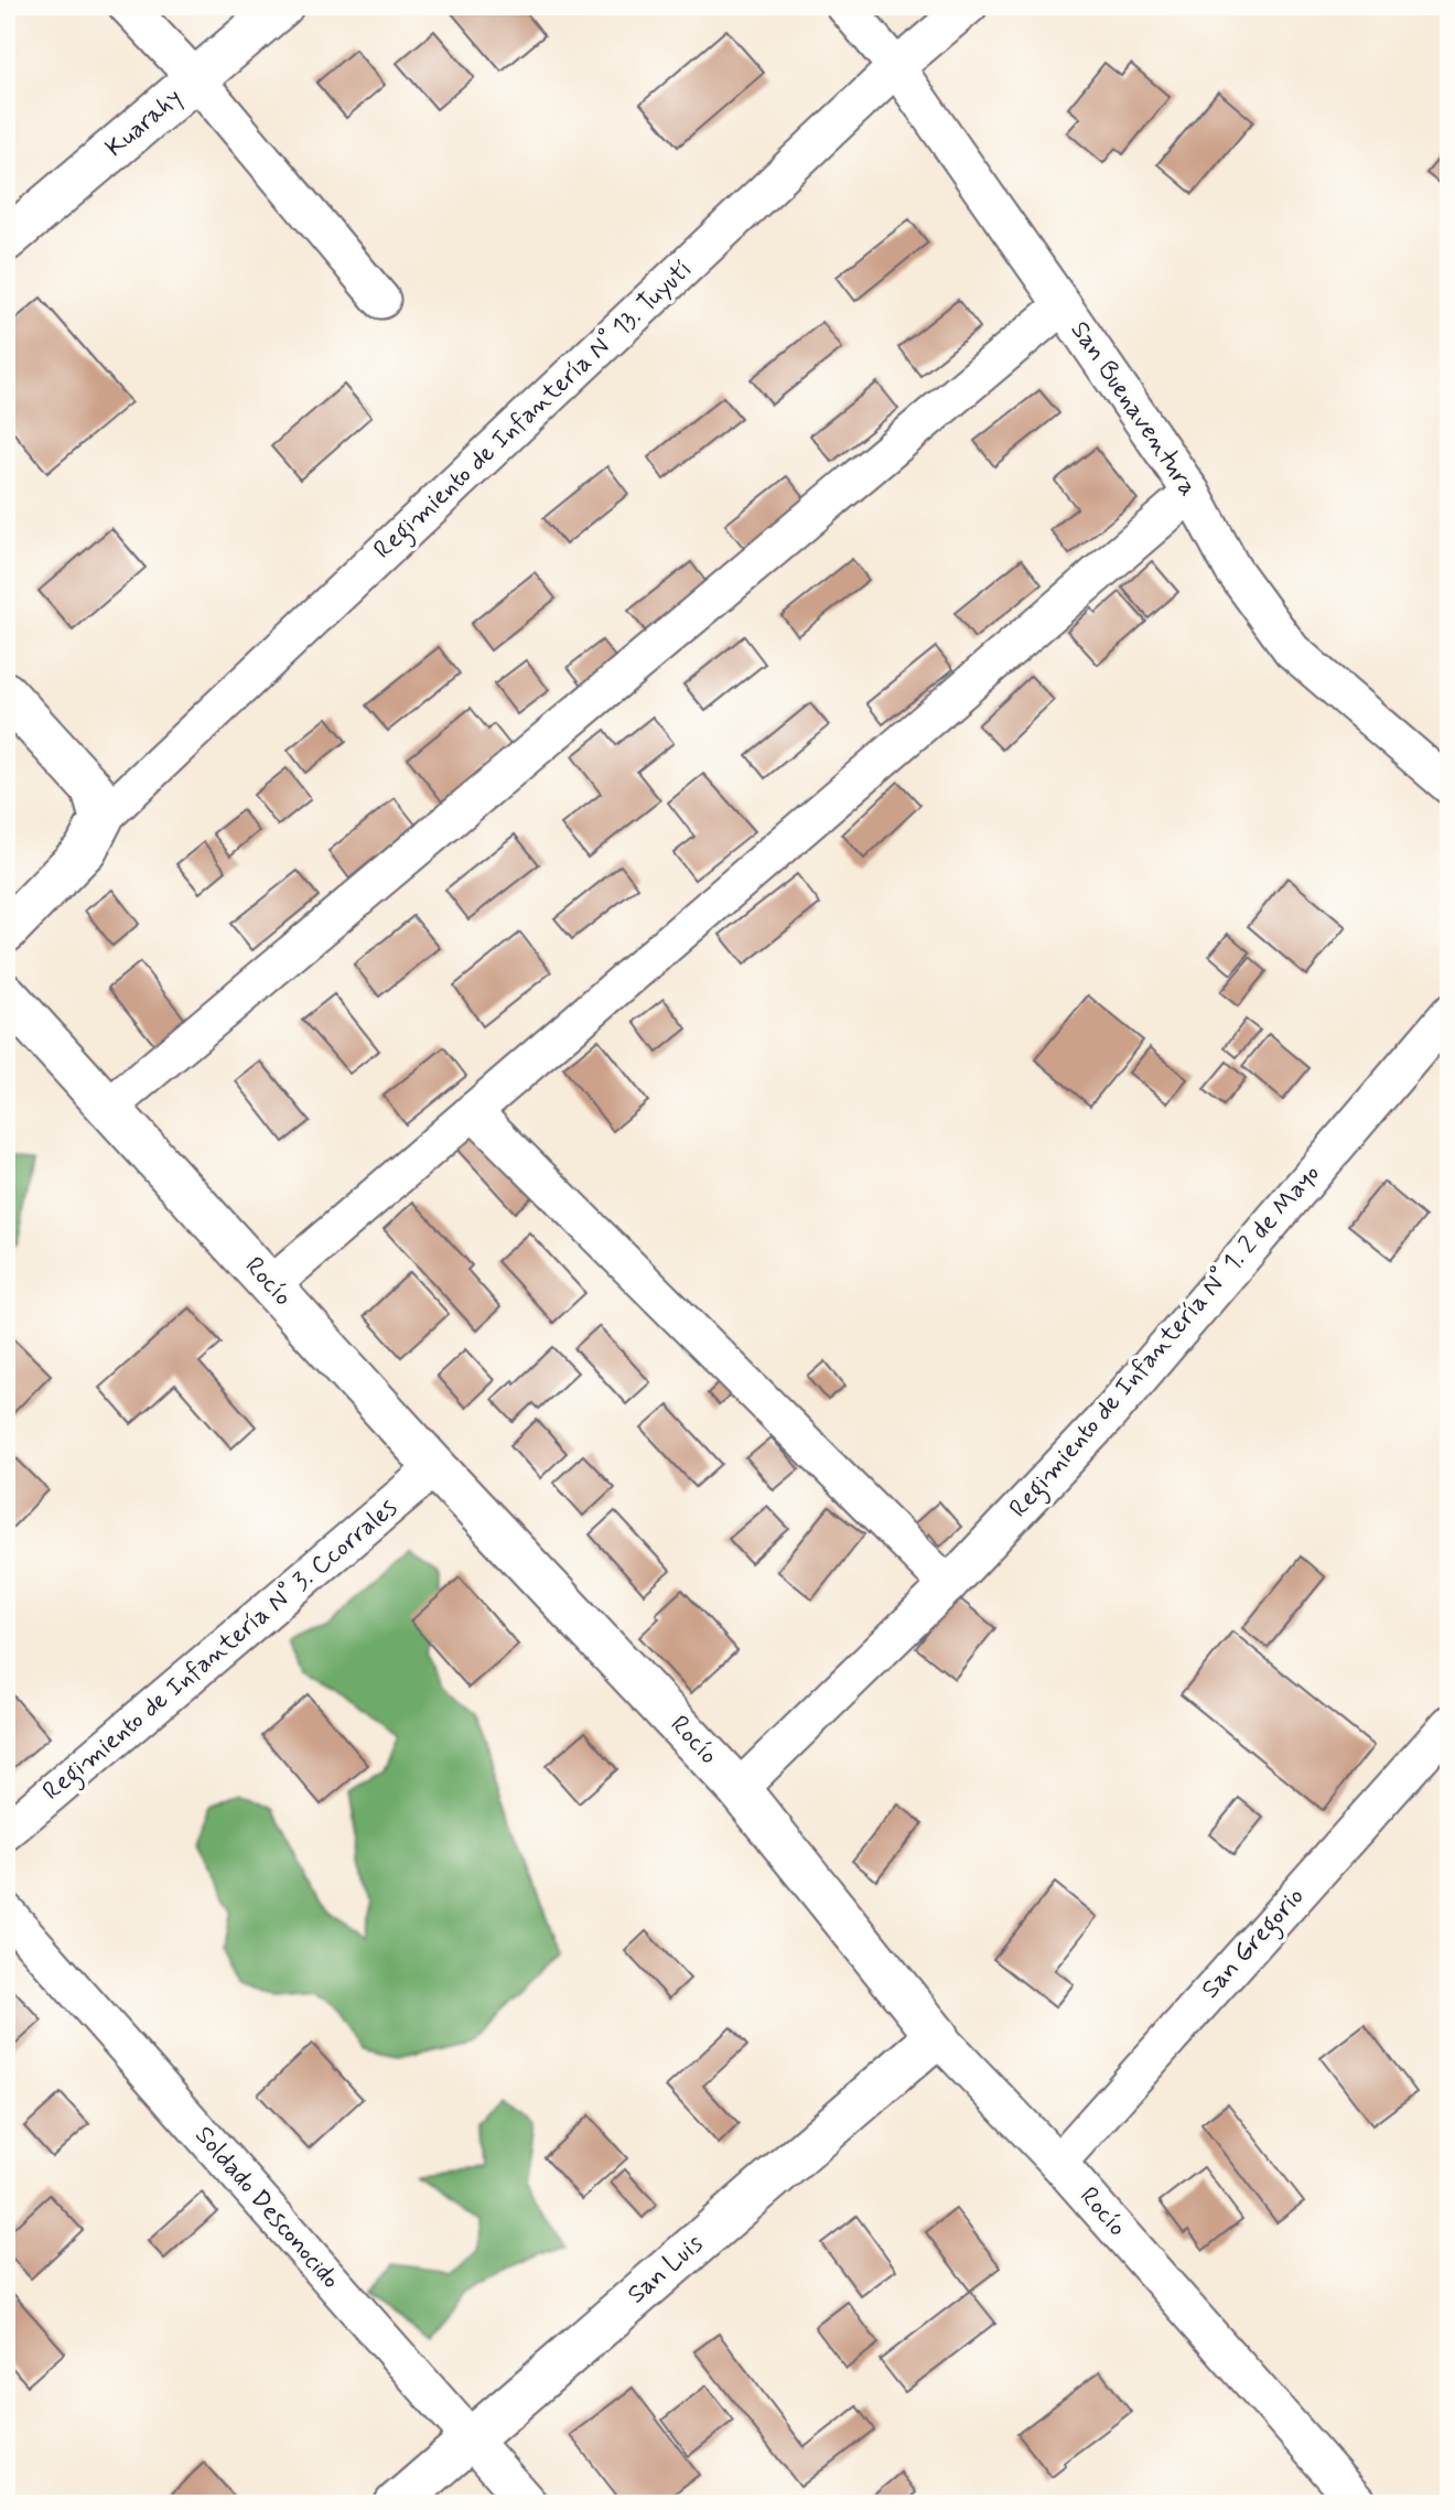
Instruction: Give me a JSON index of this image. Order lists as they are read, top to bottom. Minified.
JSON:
{"streets":{"main road":["Kuarahy","Rocío","San Luis"],"street":["San Buenaventura","Regimiento de Infantería N° 13. Tuyutí","Regimiento de Infantería N° 1. 2 de Mayo","Regimiento de Infantería N° 3. Ccorrales","San Gregorio","Soldado Desconocido"]},"crossings":[["San Buenaventura","Regimiento de Infantería N° 13. Tuyutí"],["Rocío","Regimiento de Infantería N° 1. 2 de Mayo"],["Rocío","Regimiento de Infantería N° 3. Ccorrales"],["Rocío","San Gregorio"],["Rocío","San Luis"],["Soldado Desconocido","San Luis"]]}
